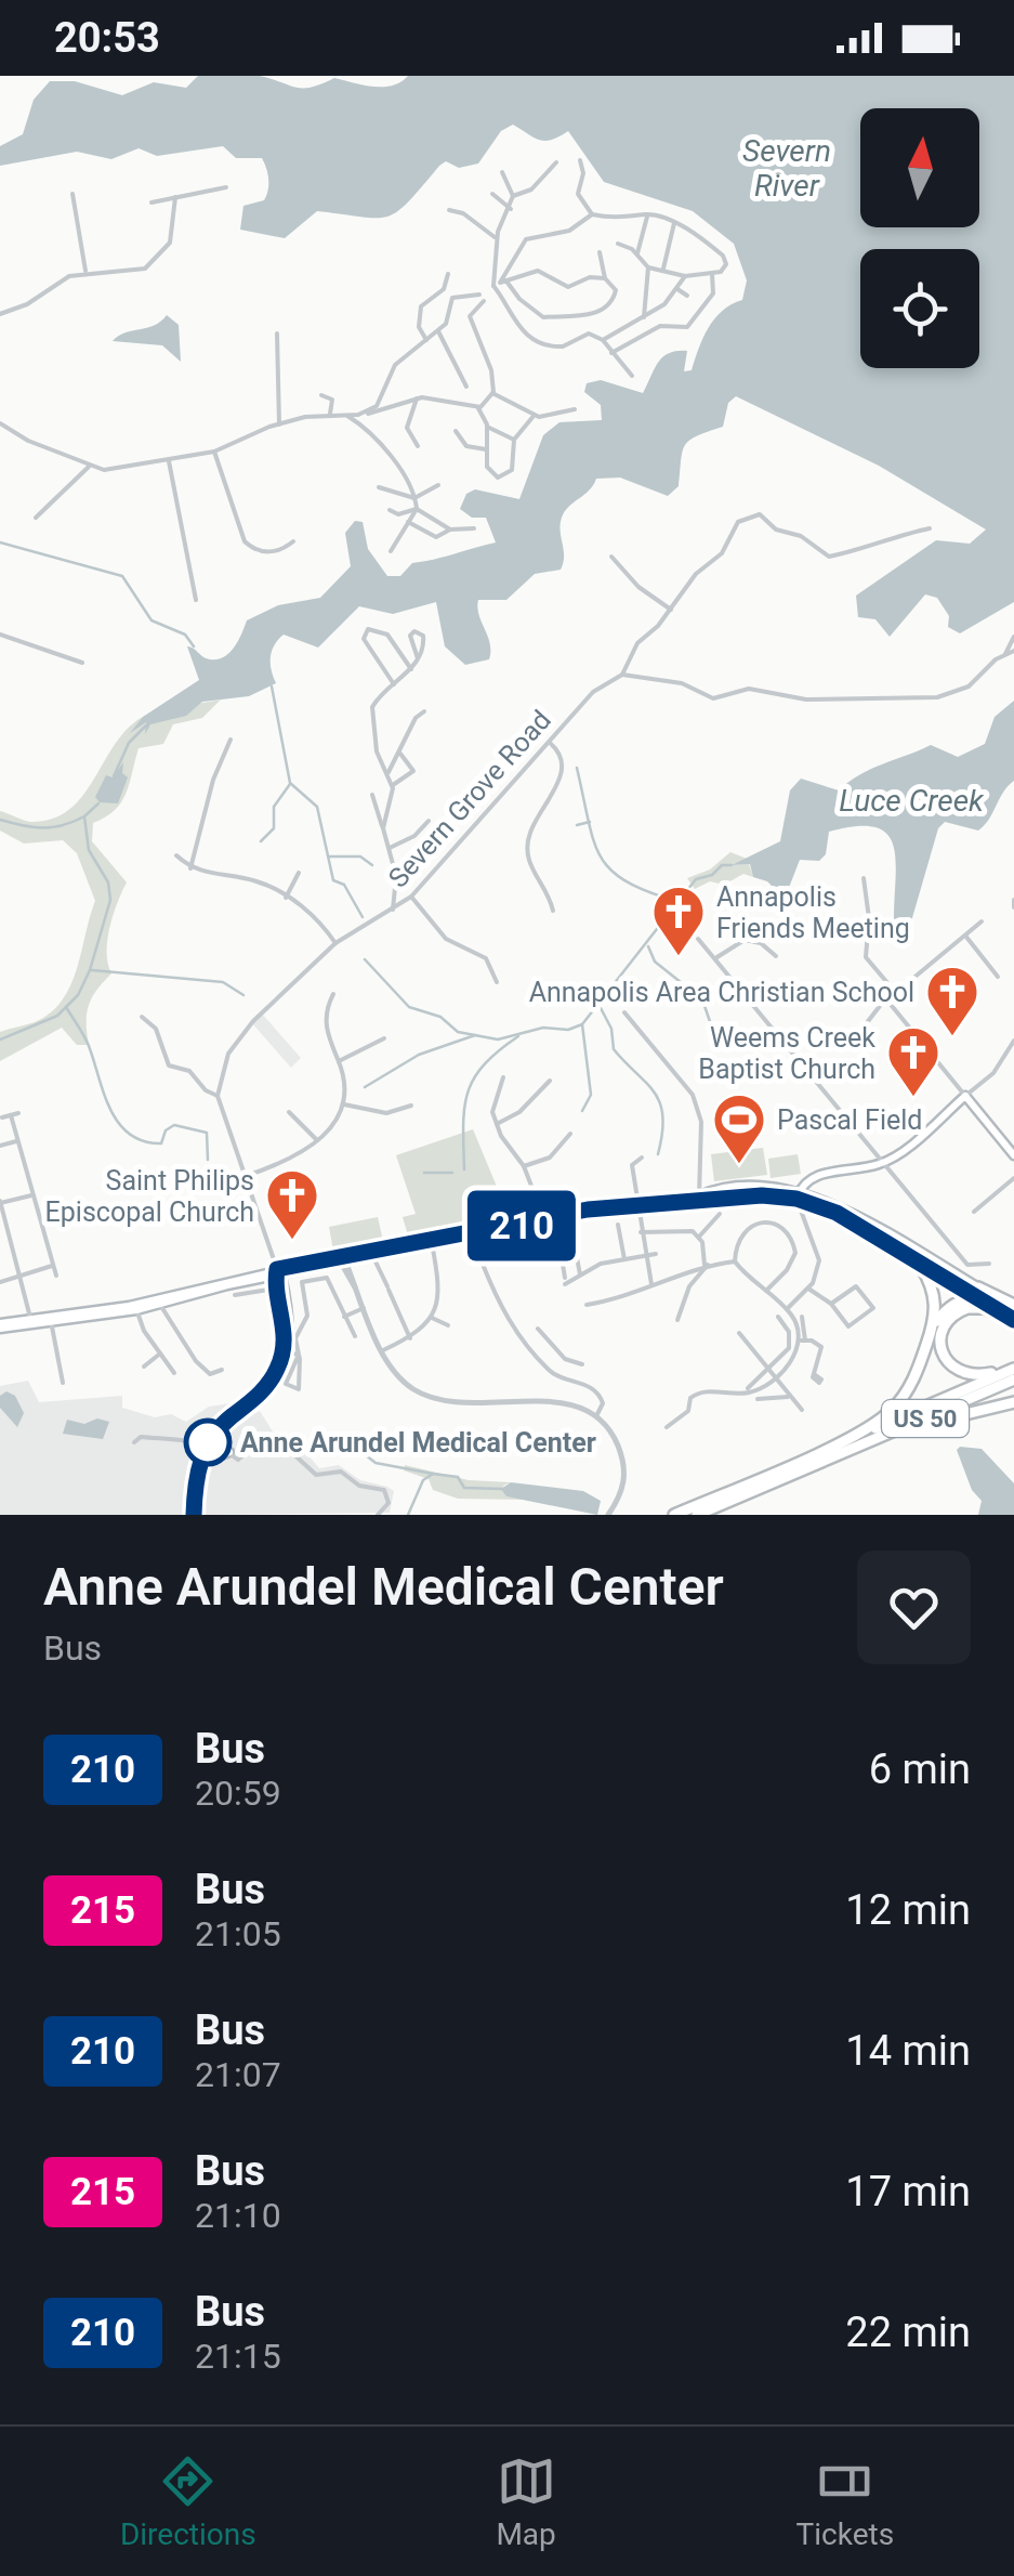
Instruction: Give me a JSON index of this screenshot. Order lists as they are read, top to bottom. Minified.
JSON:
{"streets":{"highway":["US 50"],"street":["Severn Grove Road"]},"water":["Severn River","Luce Creek"],"places":{"church":["Annapolis Friends Meeting","Annapolis Area Christian School","Weems Creek Baptist Church","Saint Philips Episcopal Church"],"sports":["Pascal Field"],"other":["Anne Arundel Medical Center"]},"lines":["bus line 210"],"north":"top","page":{"status":"20:53","on_map":"210","heading":["Anne Arundel Medical Center","Bus"],"list":[{"mark":"210","name":"Bus","note":"20:59","value":"6 min"},{"mark":"215","name":"Bus","note":"21:05","value":"12 min"},{"mark":"210","name":"Bus","note":"21:07","value":"14 min"},{"mark":"215","name":"Bus","note":"21:10","value":"17 min"},{"mark":"210","name":"Bus","note":"21:15","value":"22 min"}],"tabs":["Directions","Map","Tickets"]}}
